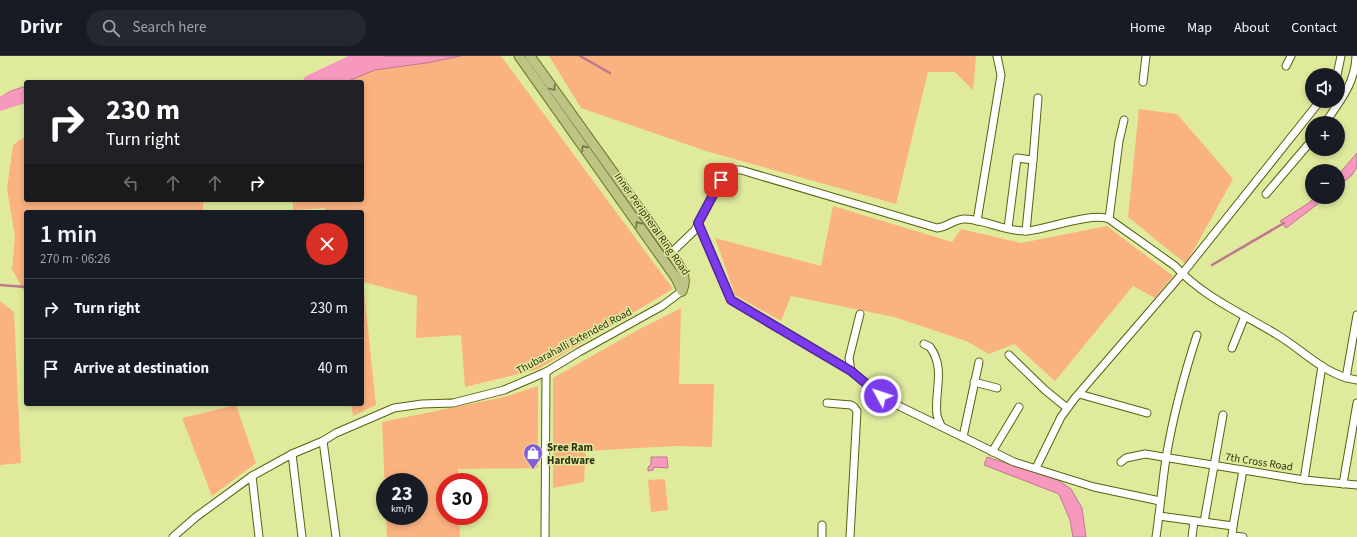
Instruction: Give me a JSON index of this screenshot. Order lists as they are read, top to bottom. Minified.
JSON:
{"streets":{"main road":["Inner Peripheral Ring Road"],"street":["Thubarahalli Extended Road","7th Cross Road"]},"crossings":[["Inner Peripheral Ring Road","Thubarahalli Extended Road"]],"places":{"shop":["Sree Ram Hardware"]},"page":{"header":"Drivr","search":"Search here","nav":["Home","Map","About","Contact"],"map_buttons":["+","−"],"turn":["230 m","Turn right"],"heading":["1 min","270 m · 06:26"],"list":[{"name":"Turn right","value":"230 m"},{"name":"Arrive at destination","value":"40 m"}],"speed":"23 km/h","limit":"30"}}
